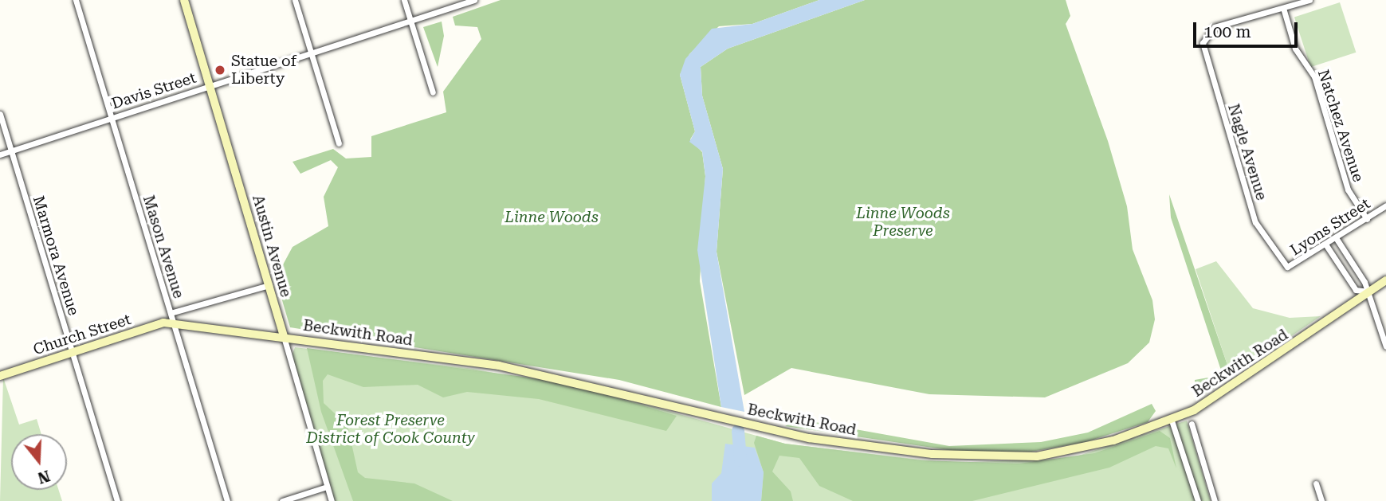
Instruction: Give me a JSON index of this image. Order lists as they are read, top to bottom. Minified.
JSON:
{"streets":{"street":["Davis Street","Natchez Avenue","Nagle Avenue","Lyons Street","Austin Avenue","Mason Avenue","Marmora Avenue","Beckwith Road","Church Street"]},"crossings":[["Davis Street","Austin Avenue"],["Davis Street","Mason Avenue"],["Davis Street","Marmora Avenue"],["Natchez Avenue","Nagle Avenue"],["Natchez Avenue","Lyons Street"],["Nagle Avenue","Lyons Street"],["Austin Avenue","Beckwith Road"],["Mason Avenue","Beckwith Road"],["Mason Avenue","Church Street"],["Marmora Avenue","Church Street"],["Beckwith Road","Church Street"]],"parks":["Linne Woods Preserve","Linne Woods","Forest Preserve District of Cook County"],"places":["Statue of Liberty"],"scale_bar":"100 m","north":"bottom"}
